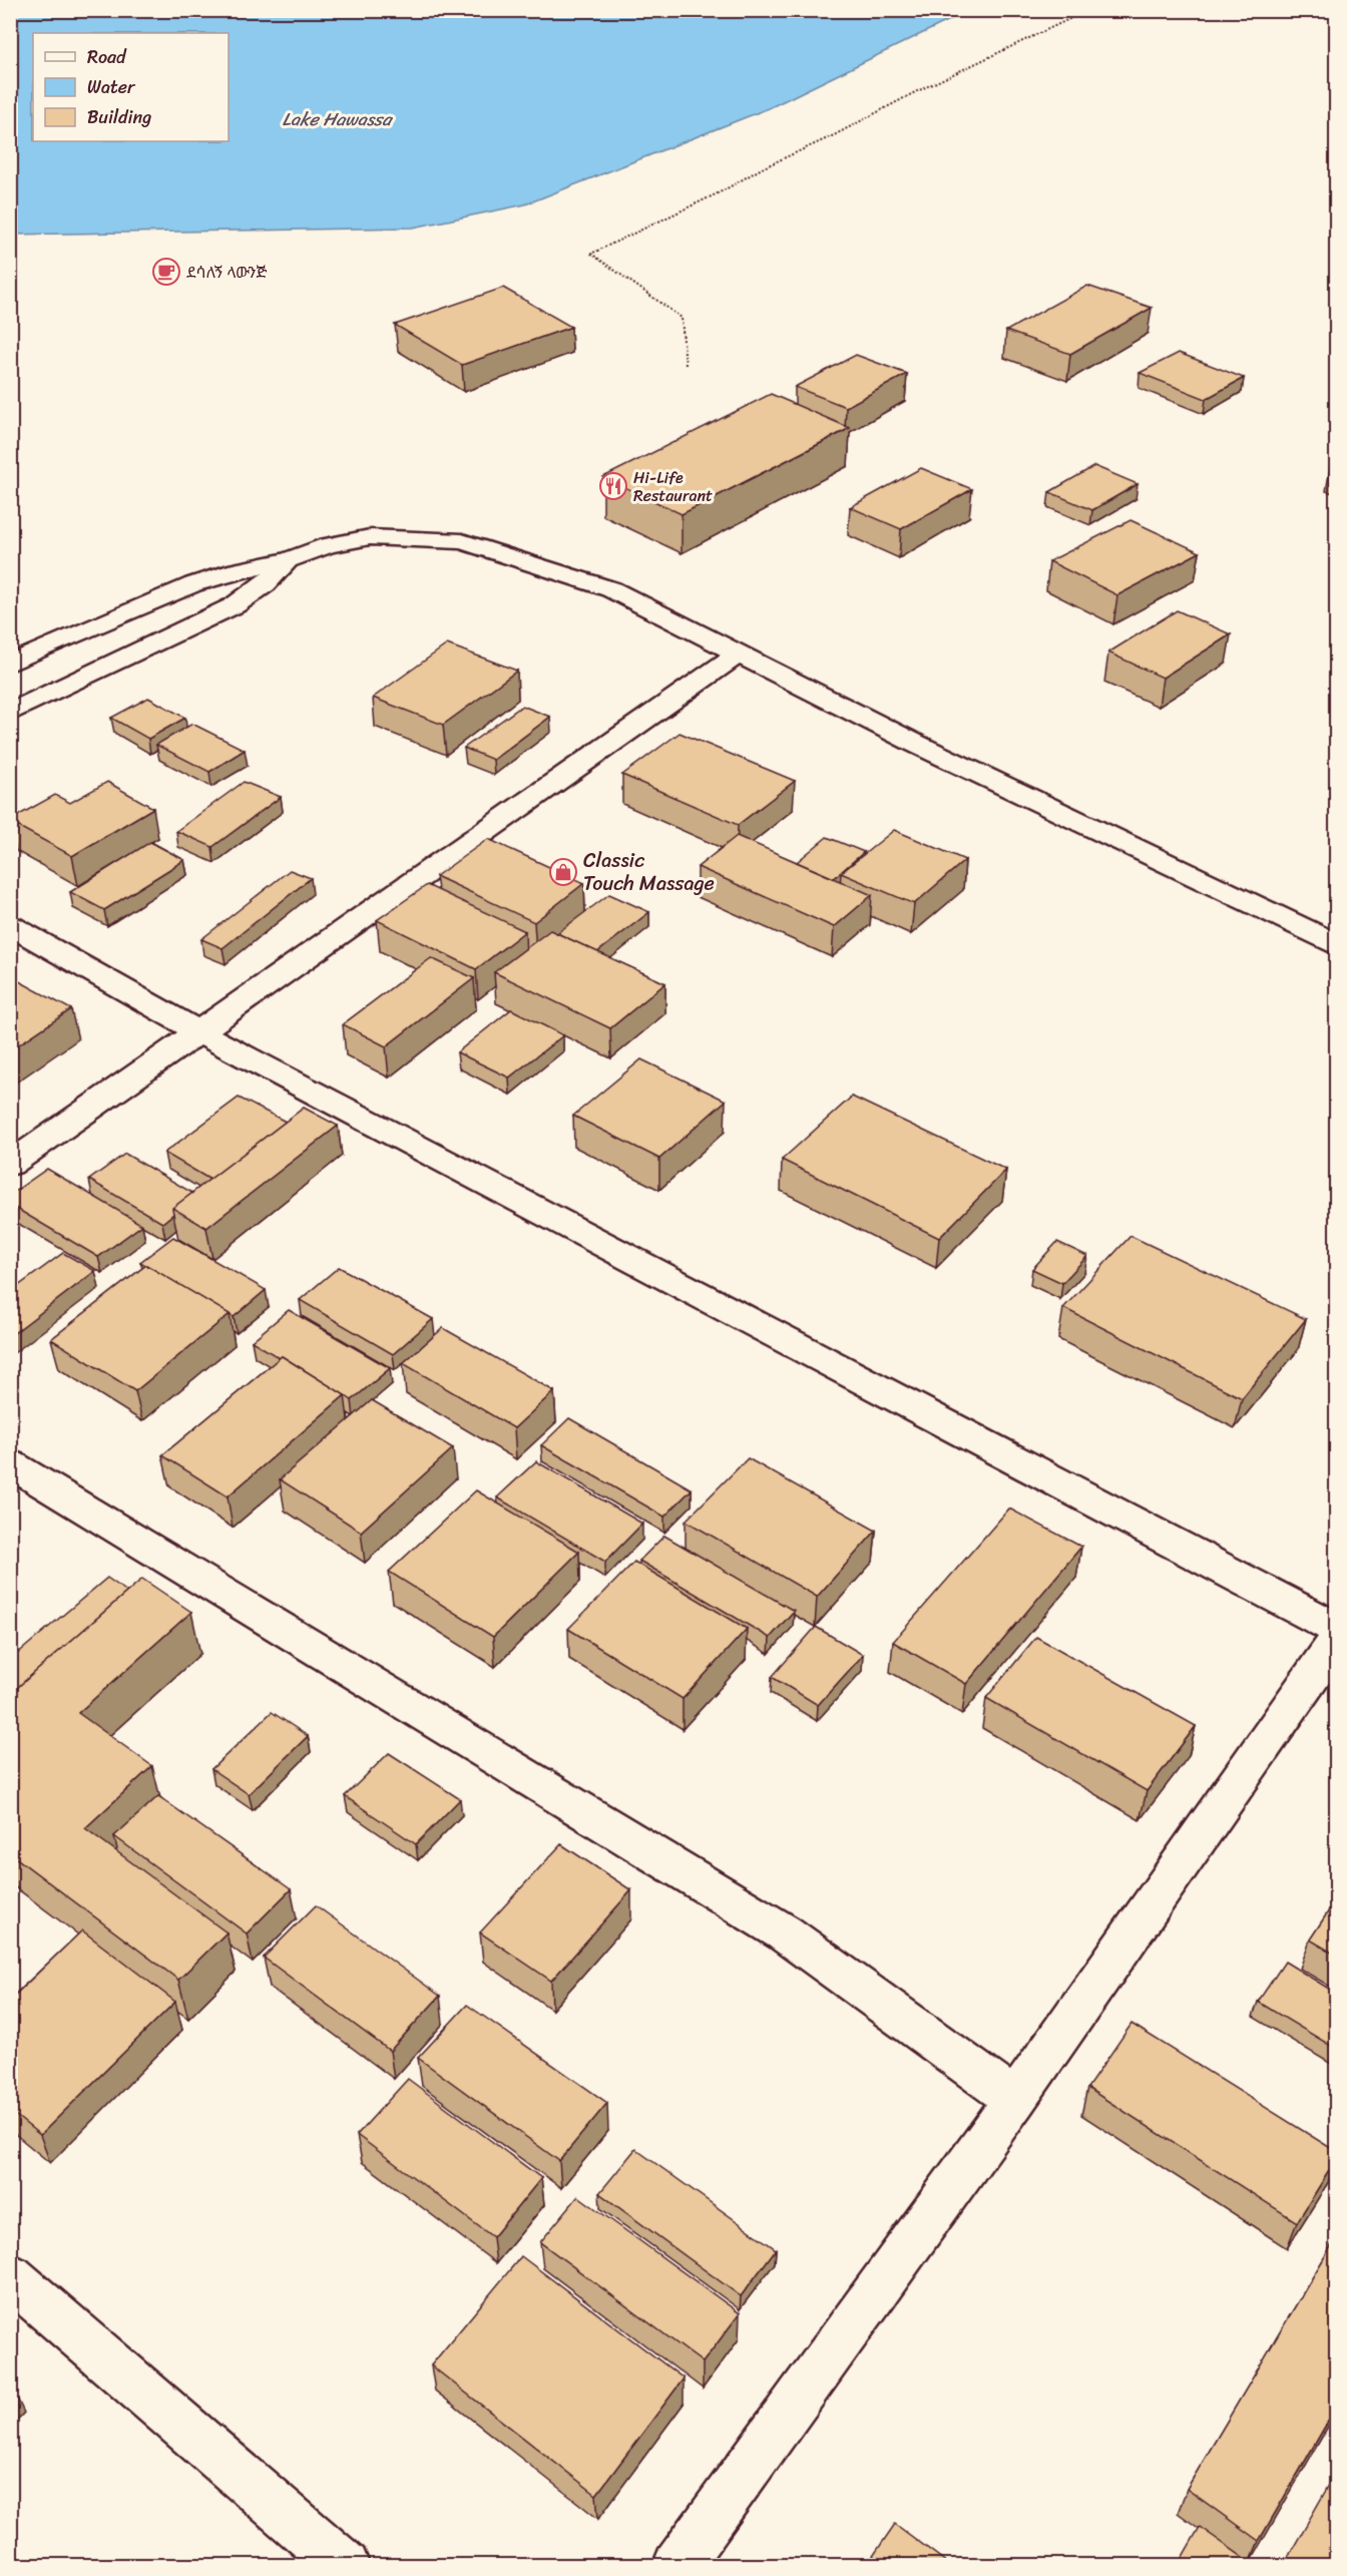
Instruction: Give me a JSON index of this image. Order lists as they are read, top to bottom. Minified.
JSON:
{"water":["Lake Hawassa"],"places":{"cafe":["ደሳለኝ ላውንጅ"],"restaurant":["Hi-Life Restaurant"],"shop":["Classic Touch Massage"]},"legend":["Road","Water","Building"]}
